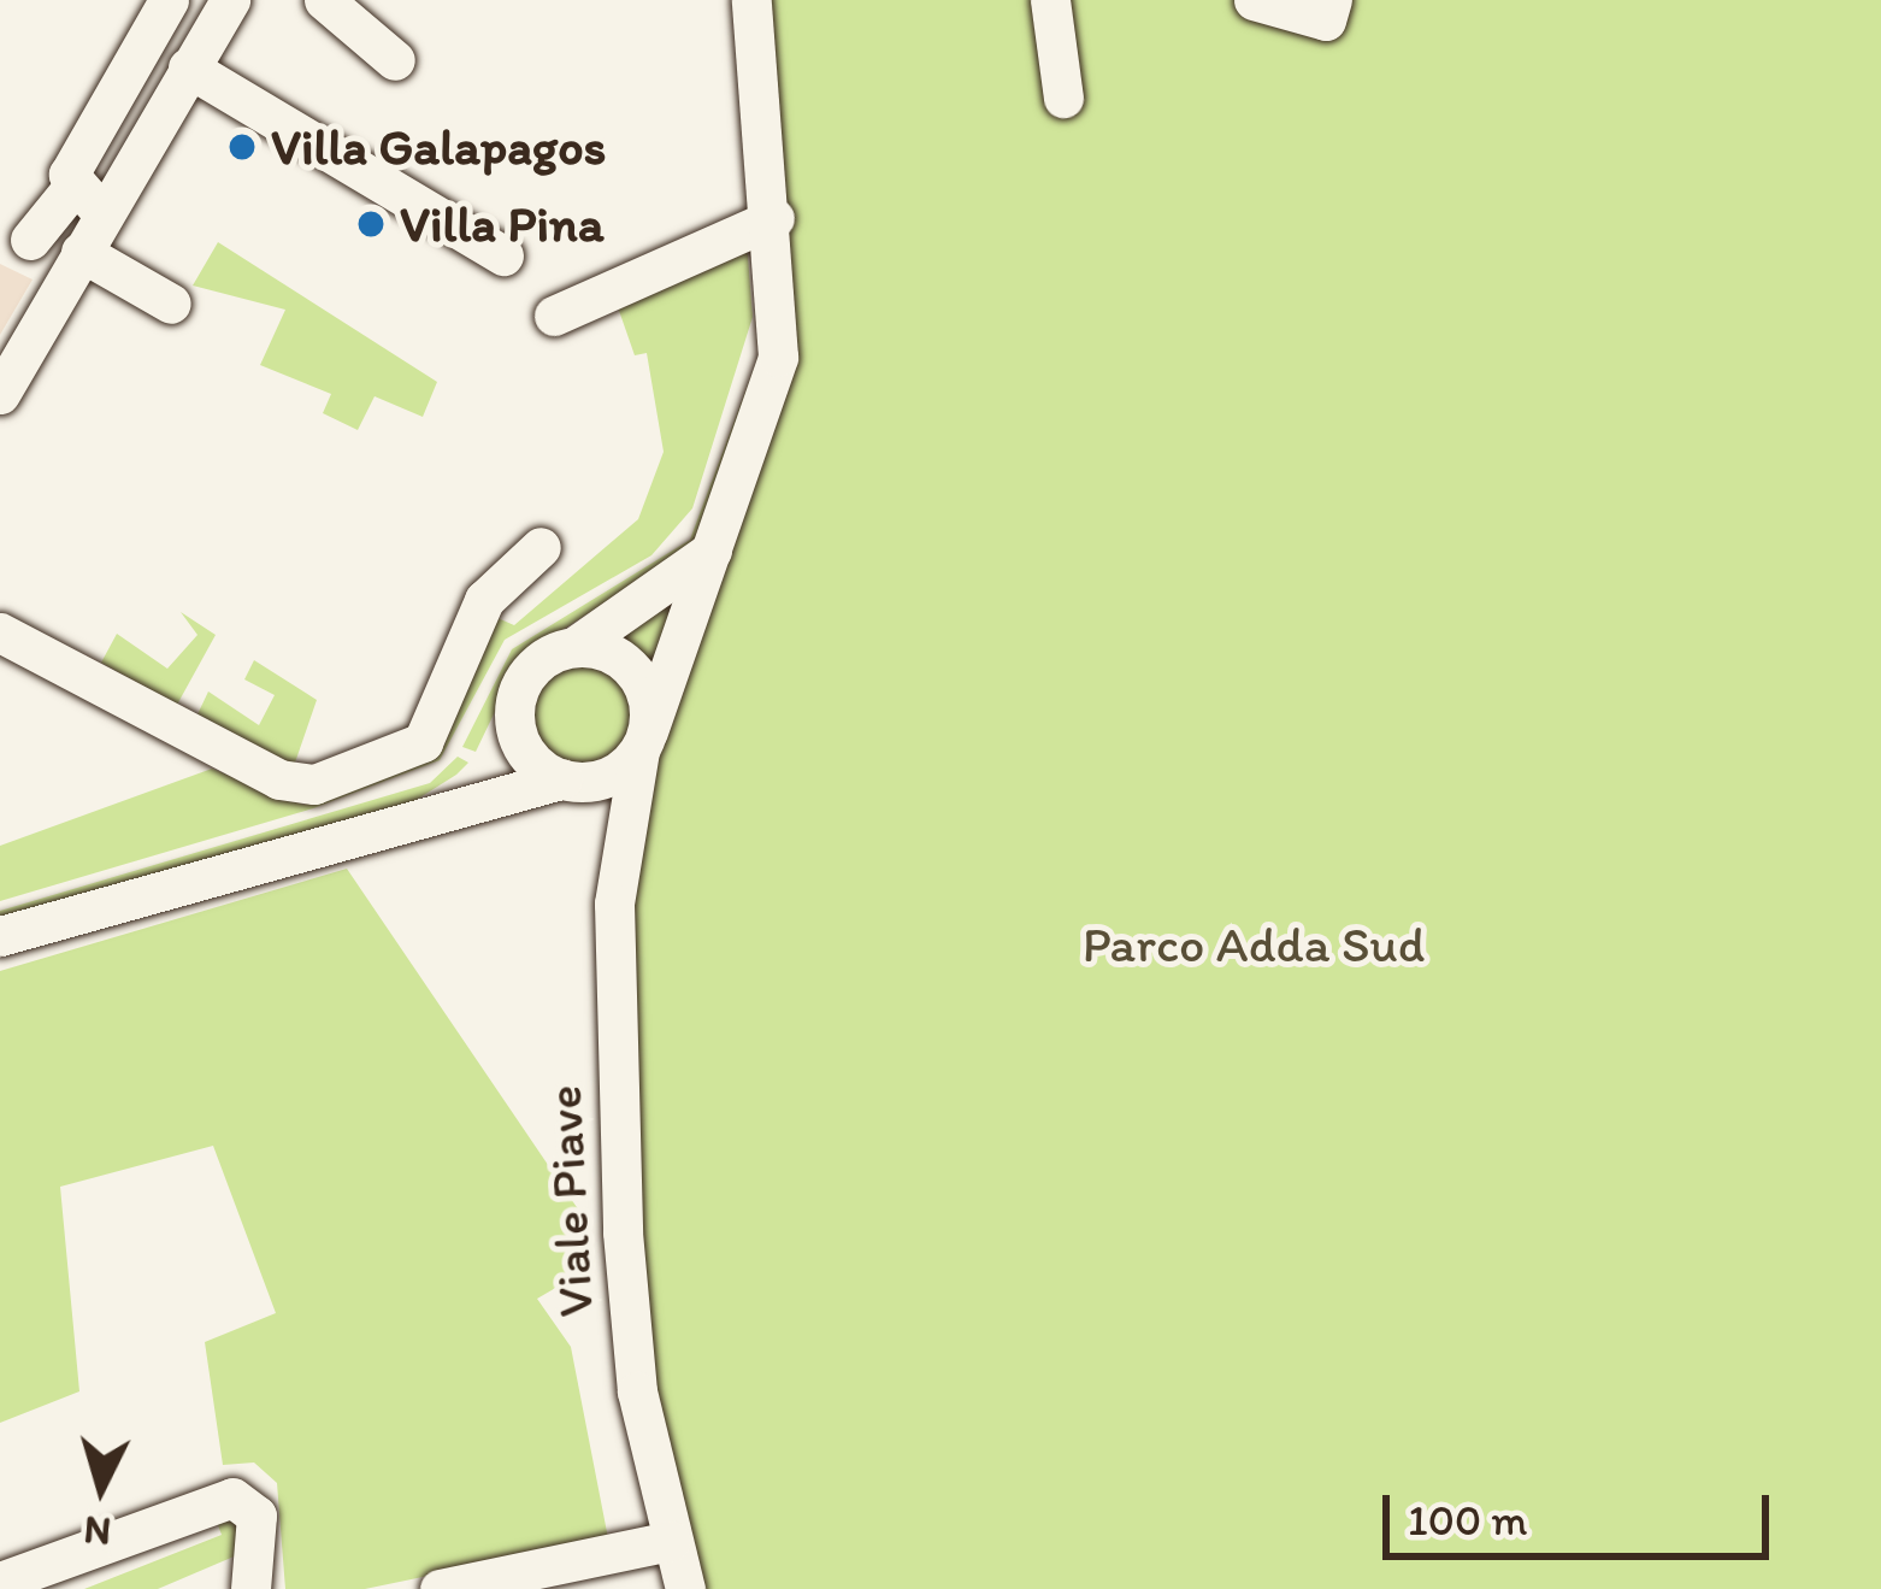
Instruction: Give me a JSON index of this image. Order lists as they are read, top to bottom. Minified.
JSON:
{"streets":{"street":["Viale Piave"]},"parks":["Parco Adda Sud"],"places":["Villa Galapagos","Villa Pina"],"scale_bar":"100 m","north":"bottom"}
